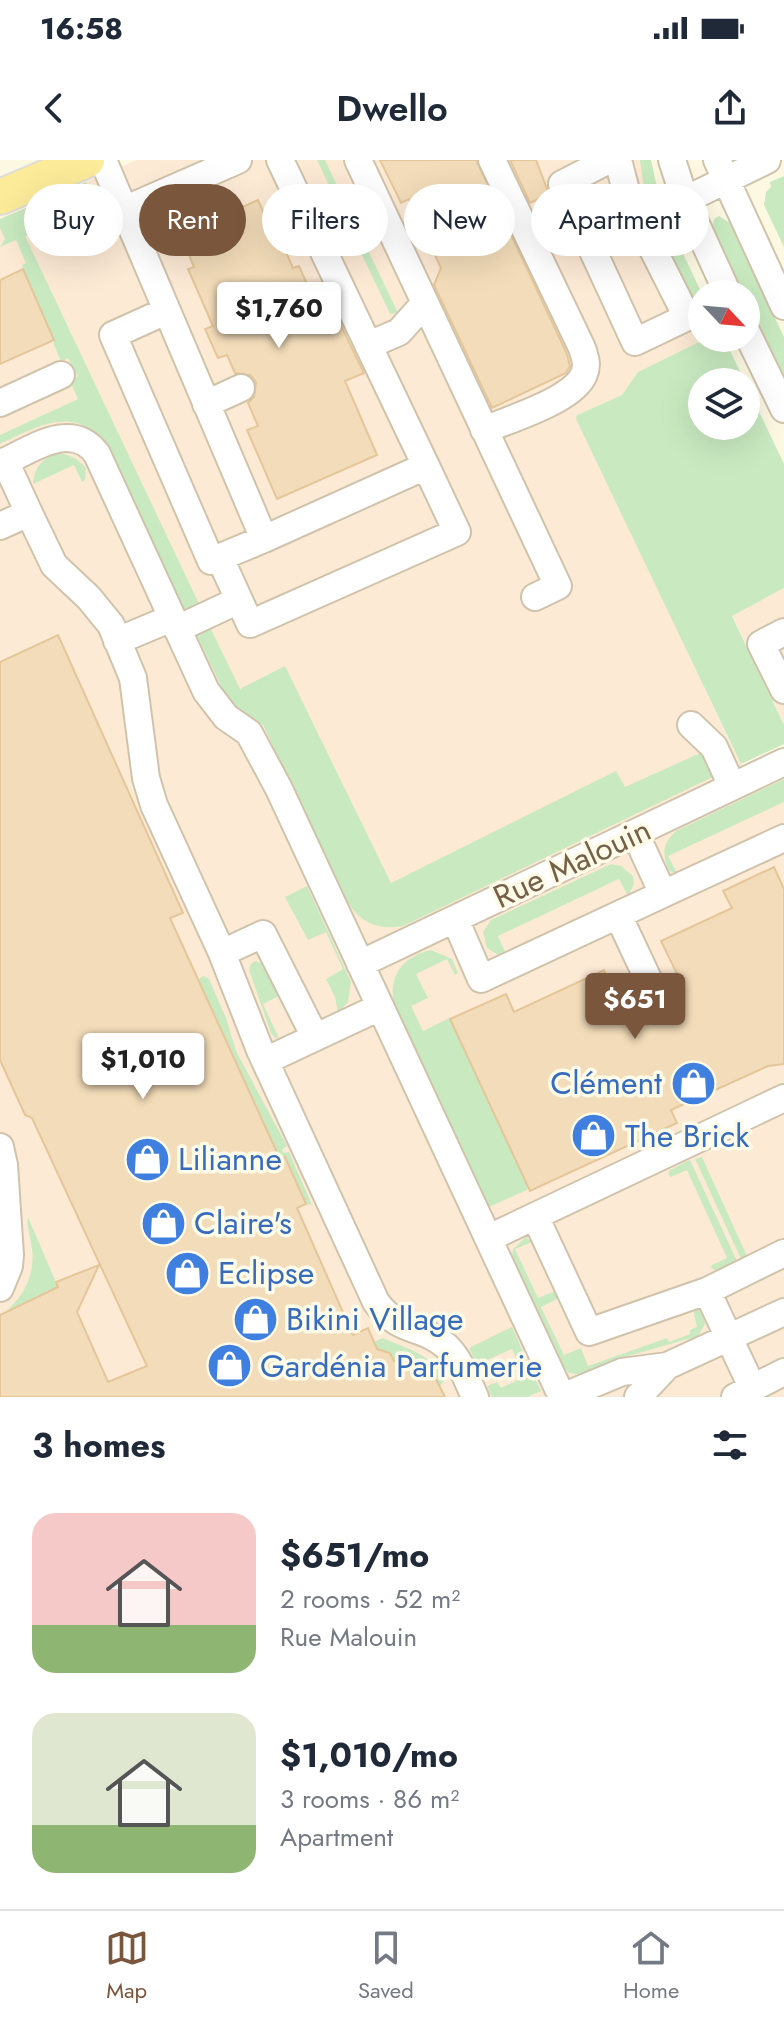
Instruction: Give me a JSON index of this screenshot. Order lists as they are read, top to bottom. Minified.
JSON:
{"streets":{"street":["Rue Malouin"]},"places":{"shop":["Clément","The Brick","Lilianne","Claire's","Eclipse","Bikini Village","Gardénia Parfumerie"]},"north":"bottom right","page":{"status":"16:58","header":"Dwello","chip":["Buy","Rent","Filters","New","Apartment"],"price":["$1,760","$651","$1,010"],"heading":"3 homes","list":[{"name":"$651/mo","note":"2 rooms · 52 m² · Rue Malouin"},{"name":"$1,010/mo","note":"3 rooms · 86 m² · Apartment"}],"tabs":["Map","Saved","Home"]}}
